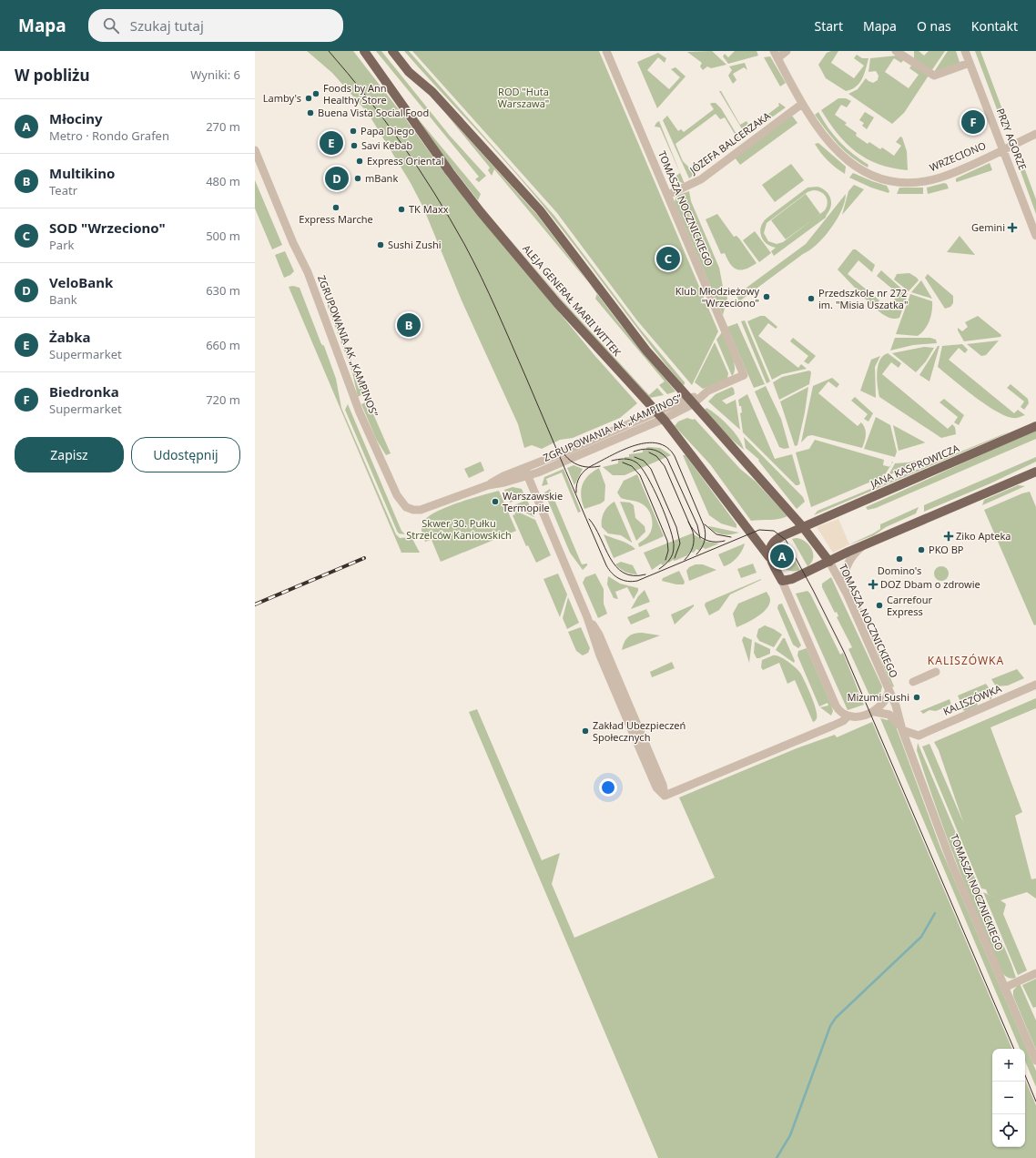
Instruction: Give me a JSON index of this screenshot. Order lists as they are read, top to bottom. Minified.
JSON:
{"streets":{"main road":["ALEJA GENERAŁ MARII WITTEK","JANA KASPROWICZA"],"street":["PRZY AGORZE","JÓZEFA BALCERZAKA","WRZECIONO","TOMASZA NOCZNICKIEGO","ZGRUPOWANIA AK „KAMPINOS”","KALISZÓWKA"]},"crossings":[["PRZY AGORZE","WRZECIONO"],["JÓZEFA BALCERZAKA","WRZECIONO"],["JÓZEFA BALCERZAKA","TOMASZA NOCZNICKIEGO"],["TOMASZA NOCZNICKIEGO","ZGRUPOWANIA AK „KAMPINOS”"],["ALEJA GENERAŁ MARII WITTEK","ZGRUPOWANIA AK „KAMPINOS”"],["ALEJA GENERAŁ MARII WITTEK","JANA KASPROWICZA"]],"districts":["KALISZÓWKA"],"parks":["ROD \"Huta Warszawa\"","Skwer 30. Pułku Strzelców Kaniowskich"],"places":{"other":["Foods by Ann Healthy Store","Lamby's","Buena Vista Social Food","Papa Diego","Savi Kebab","Express Oriental","mBank","Express Marche","TK Maxx","Sushi Zushi","Klub Młodzieżowy \"Wrzeciono\"","Przedszkole nr 272 im. \"Misia Uszatka\"","Warszawskie Termopile","PKO BP","Domino's","Carrefour Express","Mizumi Sushi","Zakład Ubezpieczeń Społecznych"],"health":["Gemini","Ziko Apteka","DOZ Dbam o zdrowie"]},"page":{"header":"Mapa","search":"Szukaj tutaj","nav":["Start","Mapa","O nas","Kontakt"],"heading":["W pobliżu","Wyniki: 6"],"list":[{"mark":"A","name":"Młociny","note":"Metro · Rondo Grafen","value":"270 m"},{"mark":"B","name":"Multikino","note":"Teatr","value":"480 m"},{"mark":"C","name":"SOD \"Wrzeciono\"","note":"Park","value":"500 m"},{"mark":"D","name":"VeloBank","note":"Bank","value":"630 m"},{"mark":"E","name":"Żabka","note":"Supermarket","value":"660 m"},{"mark":"F","name":"Biedronka","note":"Supermarket","value":"720 m"}],"pins":["F","E","D","C","B","A"],"buttons":["Zapisz","Udostępnij"],"map_buttons":["+","−"]}}
